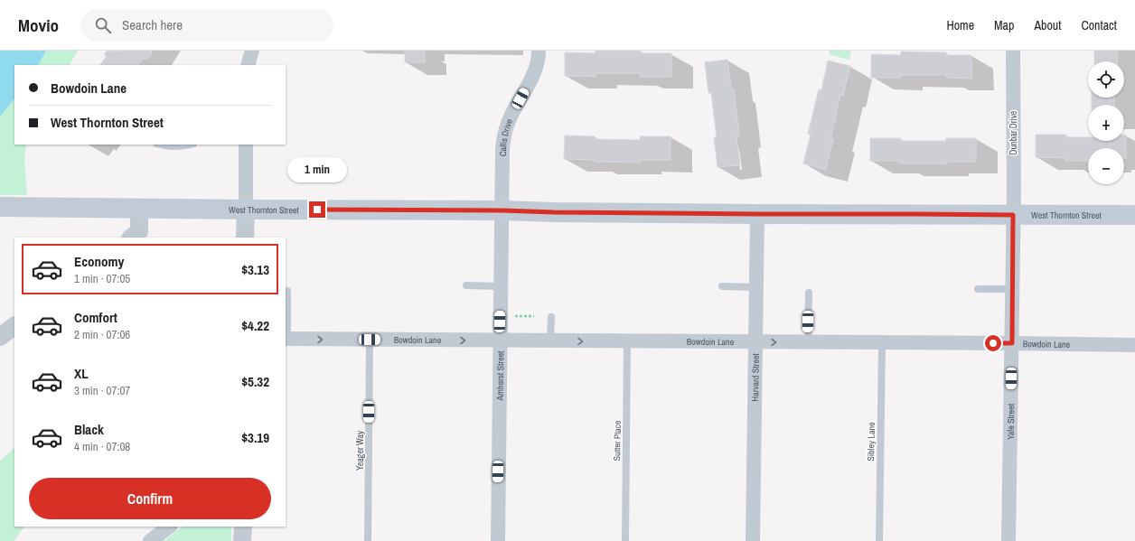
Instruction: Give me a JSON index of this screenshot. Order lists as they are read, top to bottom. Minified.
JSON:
{"streets":{"main road":["West Thornton Street"],"street":["Dunbar Drive","Callis Drive","Bowdoin Lane","Amherst Street","Harvard Street","Yale Street"],"lane":["Sutter Place","Sibley Lane","Yeager Way"]},"crossings":[["Dunbar Drive","West Thornton Street"],["Dunbar Drive","Yale Street"],["Callis Drive","West Thornton Street"],["Callis Drive","Amherst Street"],["West Thornton Street","Amherst Street"],["West Thornton Street","Harvard Street"],["West Thornton Street","Yale Street"],["Bowdoin Lane","Amherst Street"],["Bowdoin Lane","Harvard Street"],["Bowdoin Lane","Yale Street"],["Bowdoin Lane","Sutter Place"],["Bowdoin Lane","Sibley Lane"],["Bowdoin Lane","Yeager Way"]],"one_way":["Bowdoin Lane"],"page":{"header":"Movio","search":"Search here","nav":["Home","Map","About","Contact"],"map_buttons":["+","−"],"banner":["Bowdoin Lane","West Thornton Street"],"bubble":"1 min","list":[{"name":"Economy","note":"1 min · 07:05","value":"$3.13"},{"name":"Comfort","note":"2 min · 07:06","value":"$4.22"},{"name":"XL","note":"3 min · 07:07","value":"$5.32"},{"name":"Black","note":"4 min · 07:08","value":"$3.19"}],"buttons":"Confirm"}}
